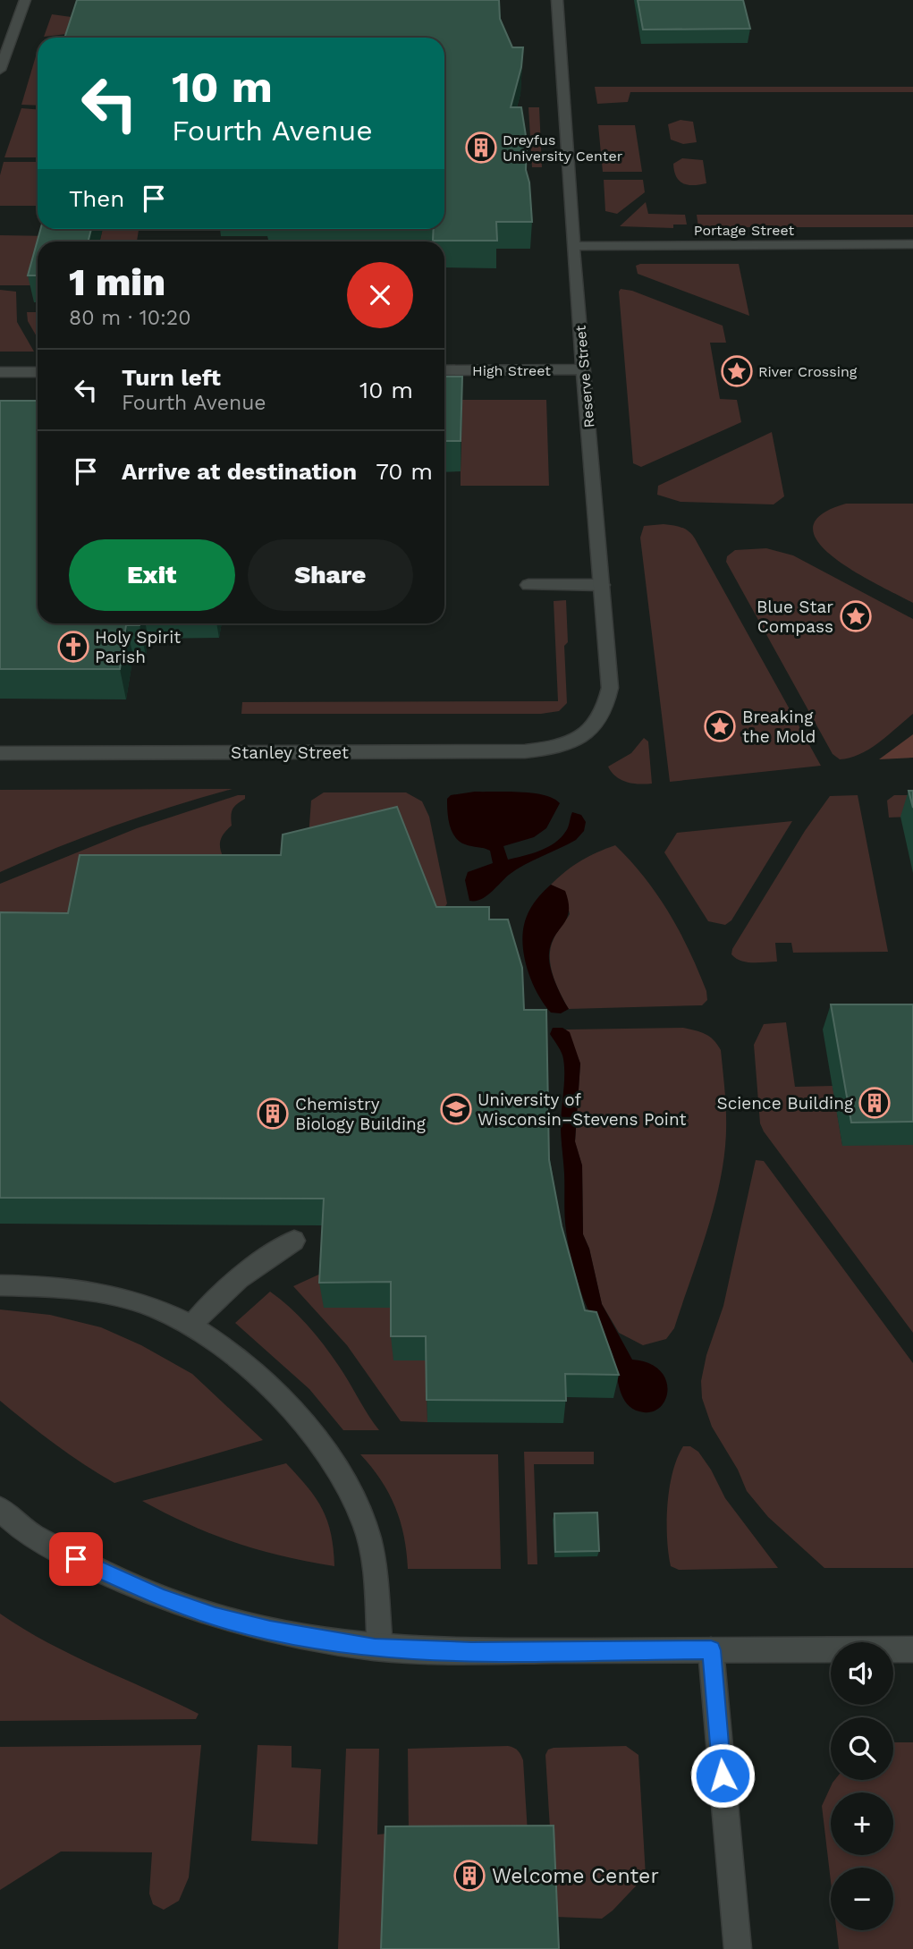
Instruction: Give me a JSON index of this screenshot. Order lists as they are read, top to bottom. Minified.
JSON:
{"streets":{"street":["Portage Street","High Street","Reserve Street","Stanley Street"]},"crossings":[["Portage Street","Reserve Street"],["High Street","Reserve Street"],["Reserve Street","Stanley Street"]],"places":{"building":["Dreyfus University Center","Science Building","Chemistry Biology Building","Welcome Center"],"place":["River Crossing","Blue Star Compass","Breaking the Mold"],"church":["Holy Spirit Parish"],"school or university":["University of Wisconsin–Stevens Point"]},"page":{"turn":["10 m","Fourth Avenue"],"then":"Then","heading":["1 min","80 m · 10:20"],"list":[{"name":"Turn left","note":"Fourth Avenue","value":"10 m"},{"name":"Arrive at destination","value":"70 m"}],"buttons":["Exit","Share"],"map_buttons":["+","−"]}}
